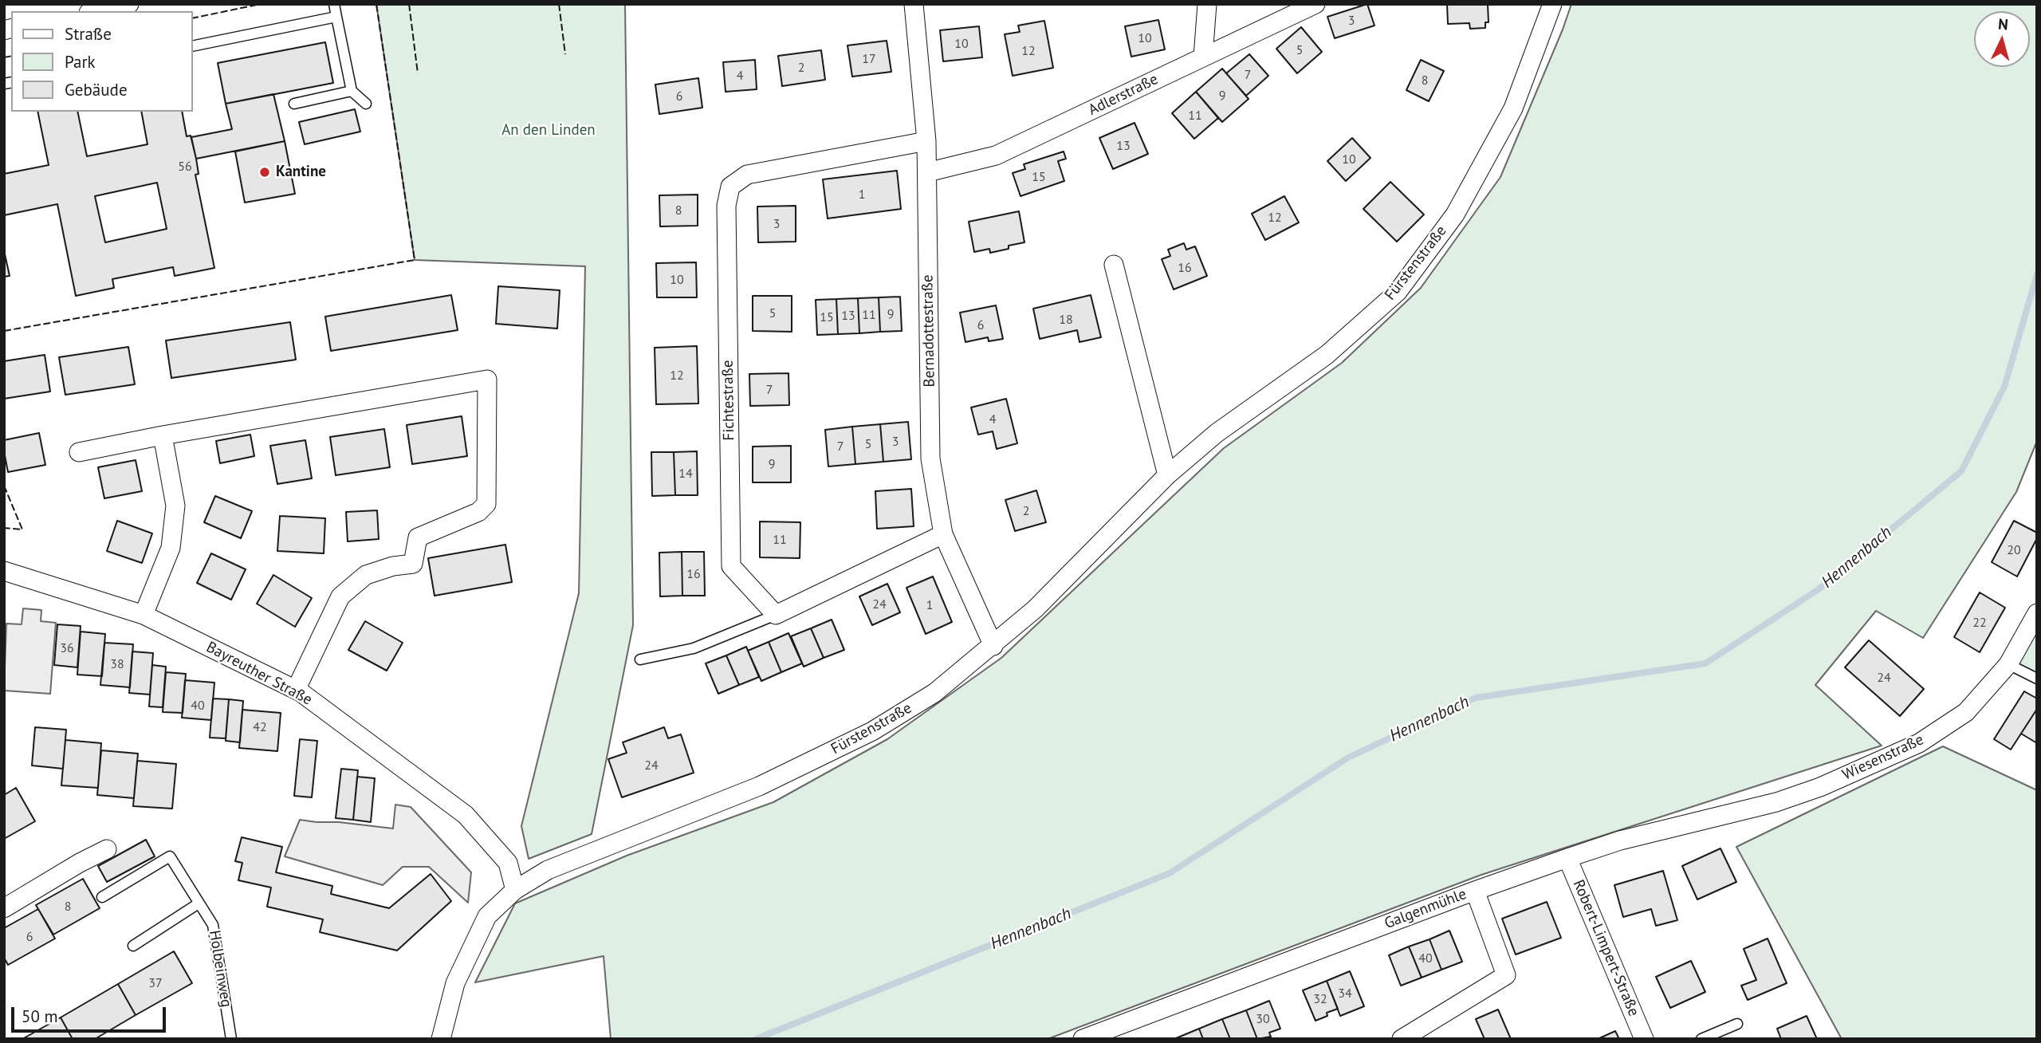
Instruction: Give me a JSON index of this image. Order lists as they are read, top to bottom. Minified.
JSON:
{"streets":{"street":["Adlerstraße","Fürstenstraße","Bernadottestraße","Fichtestraße","Bayreuther Straße","Wiesenstraße","Galgenmühle","Robert-Limpert-Straße"],"lane":["Holbeinweg"]},"crossings":[["Adlerstraße","Bernadottestraße"],["Fürstenstraße","Bernadottestraße"],["Fürstenstraße","Bayreuther Straße"],["Bernadottestraße","Fichtestraße"],["Wiesenstraße","Galgenmühle"],["Galgenmühle","Robert-Limpert-Straße"]],"water":["Hennenbach"],"parks":["An den Linden"],"places":["Kantine"],"house_numbers":["3","10","10","5","12","17","2","7","4","8","9","6","11","13","10","56","15","1","8","12","3","16","10","5","9","11","13","15","18","6","12","7","4","3","5","7","9","14","2","11","20","16","24","1","22","36","38","24","40","42","24","8","6","40","37","34","32","30"],"legend":["Straße","Park","Gebäude"],"scale_bar":"50 m","north":"top"}
